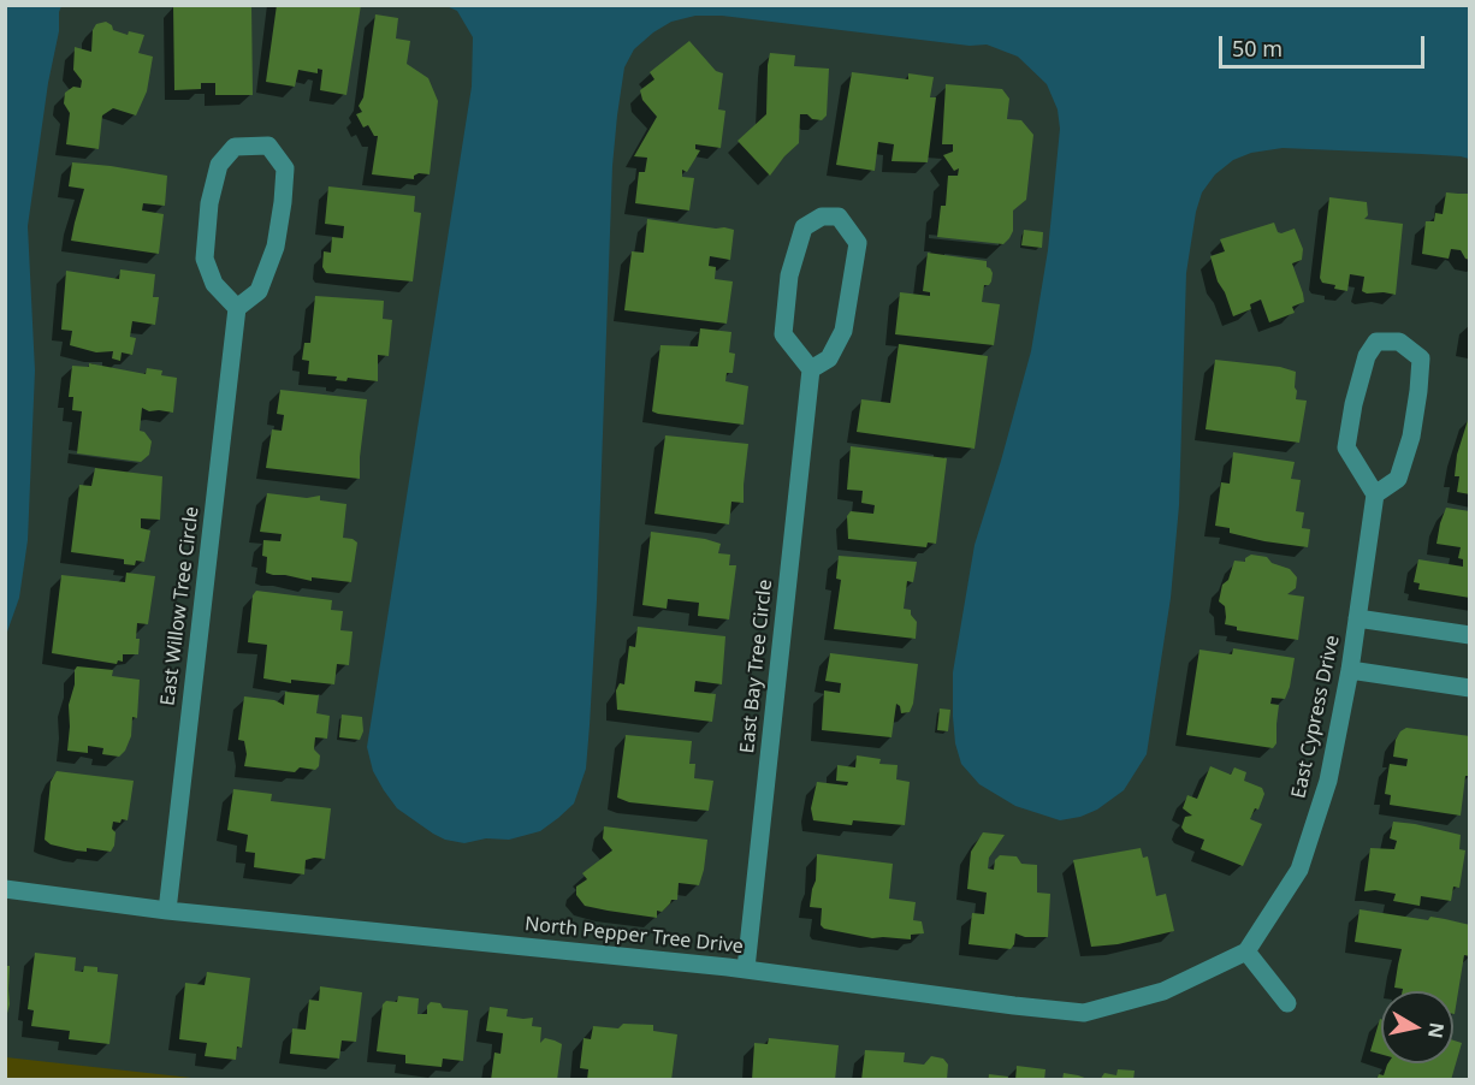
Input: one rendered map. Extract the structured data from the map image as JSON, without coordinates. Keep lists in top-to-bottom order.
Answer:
{
  "streets": {
    "street": [
      "East Willow Tree Circle",
      "East Bay Tree Circle",
      "East Cypress Drive",
      "North Pepper Tree Drive"
    ]
  },
  "crossings": [
    ["East Willow Tree Circle", "North Pepper Tree Drive"],
    ["East Bay Tree Circle", "North Pepper Tree Drive"],
    ["East Cypress Drive", "North Pepper Tree Drive"]
  ],
  "scale_bar": "50 m",
  "north": "right"
}
